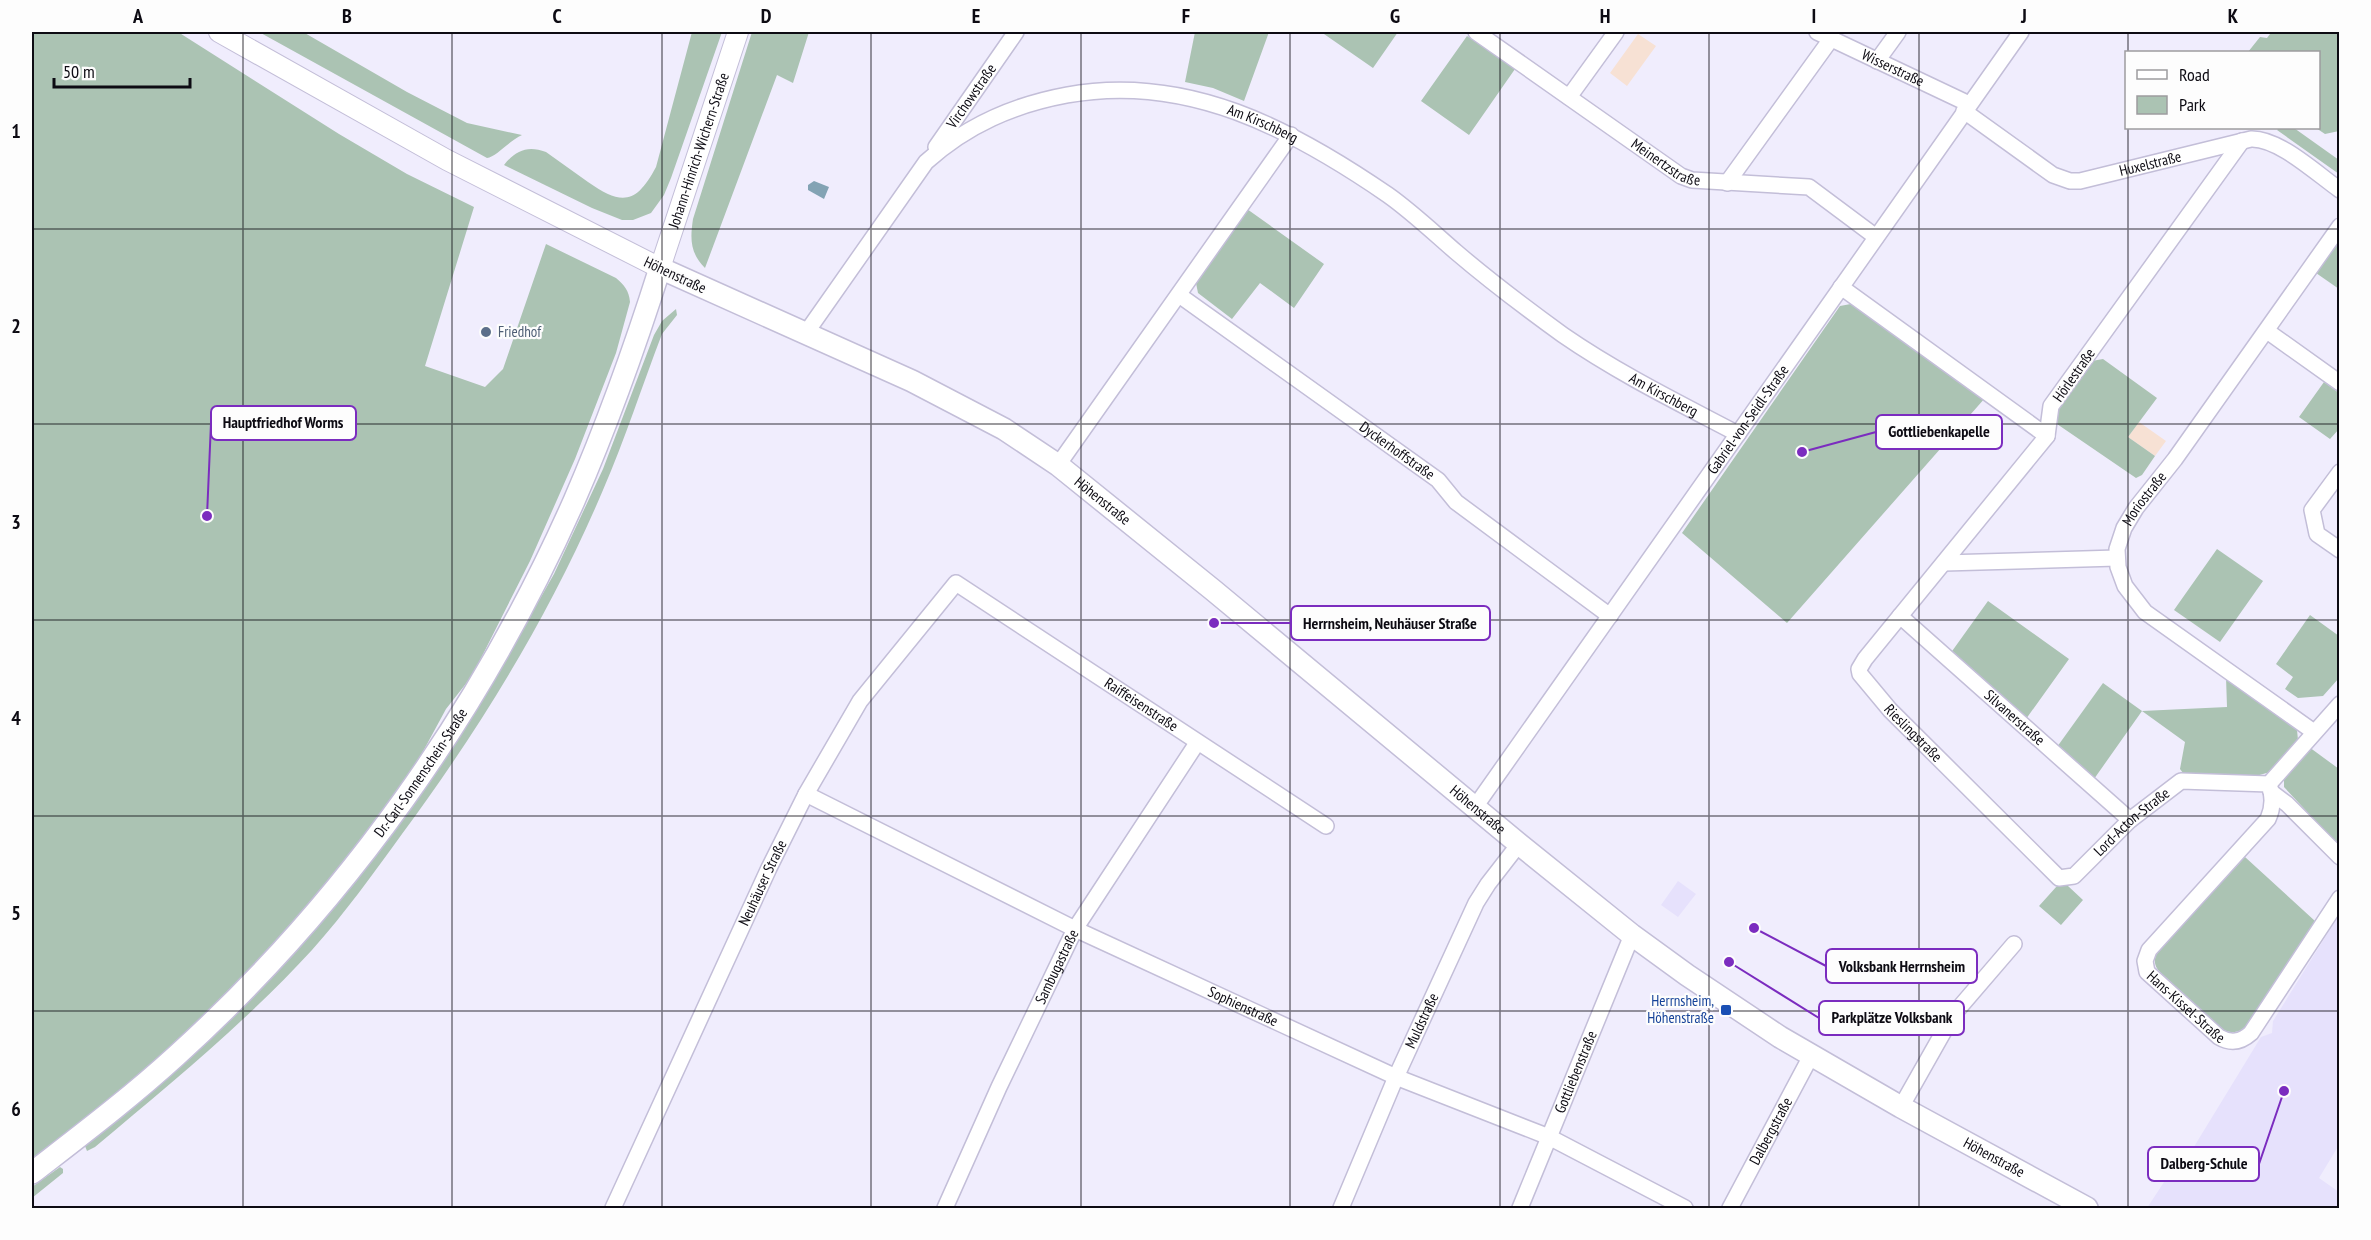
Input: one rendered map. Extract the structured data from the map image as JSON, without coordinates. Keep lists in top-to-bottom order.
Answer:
{
  "streets": {
    "main road": ["Höhenstraße", "Dr.-Carl-Sonnenschein-Straße"],
    "street": [
      "Wisserstraße",
      "Virchowstraße",
      "Am Kirschberg",
      "Johann-Hinrich-Wichern-Straße",
      "Meinertzstraße",
      "Huxelstraße",
      "Hörlestraße",
      "Gabriel-von-Seidl-Straße",
      "Dyckerhoffstraße",
      "Moriostraße",
      "Raiffeisenstraße",
      "Silvanerstraße",
      "Rieslingstraße",
      "Lord-Acton-Straße",
      "Neuhäuser Straße",
      "Sambugastraße",
      "Hans-Kissel-Straße",
      "Sophienstraße",
      "Muldstraße",
      "Gottliebenstraße",
      "Dalbergstraße"
    ]
  },
  "crossings": [
    ["Wisserstraße", "Huxelstraße"],
    ["Wisserstraße", "Gabriel-von-Seidl-Straße"],
    ["Virchowstraße", "Am Kirschberg"],
    ["Am Kirschberg", "Höhenstraße"],
    ["Am Kirschberg", "Gabriel-von-Seidl-Straße"],
    ["Johann-Hinrich-Wichern-Straße", "Höhenstraße"],
    ["Johann-Hinrich-Wichern-Straße", "Dr.-Carl-Sonnenschein-Straße"],
    ["Meinertzstraße", "Gabriel-von-Seidl-Straße"],
    ["Huxelstraße", "Hörlestraße"],
    ["Huxelstraße", "Gabriel-von-Seidl-Straße"],
    ["Höhenstraße", "Gabriel-von-Seidl-Straße"],
    ["Höhenstraße", "Dr.-Carl-Sonnenschein-Straße"],
    ["Höhenstraße", "Muldstraße"],
    ["Höhenstraße", "Gottliebenstraße"],
    ["Höhenstraße", "Dalbergstraße"],
    ["Hörlestraße", "Rieslingstraße"],
    ["Gabriel-von-Seidl-Straße", "Dyckerhoffstraße"],
    ["Raiffeisenstraße", "Neuhäuser Straße"],
    ["Raiffeisenstraße", "Sambugastraße"],
    ["Silvanerstraße", "Rieslingstraße"],
    ["Silvanerstraße", "Lord-Acton-Straße"],
    ["Rieslingstraße", "Lord-Acton-Straße"],
    ["Lord-Acton-Straße", "Hans-Kissel-Straße"],
    ["Neuhäuser Straße", "Sophienstraße"],
    ["Sambugastraße", "Sophienstraße"],
    ["Sophienstraße", "Muldstraße"],
    ["Sophienstraße", "Gottliebenstraße"]
  ],
  "places": {
    "other": [
      "Friedhof",
      "Gottliebenkapelle",
      "Hauptfriedhof Worms",
      "Herrnsheim, Neuhäuser Straße",
      "Volksbank Herrnsheim",
      "Parkplätze Volksbank",
      "Dalberg-Schule"
    ],
    "transit": ["Herrnsheim, Höhenstraße"]
  },
  "legend": ["Road", "Park"],
  "scale_bar": "50 m",
  "grid": {
    "columns": [
      "A",
      "B",
      "C",
      "D",
      "E",
      "F",
      "G",
      "H",
      "I",
      "J",
      "K"
    ],
    "rows": [
      "1",
      "2",
      "3",
      "4",
      "5",
      "6"
    ]
  }
}
